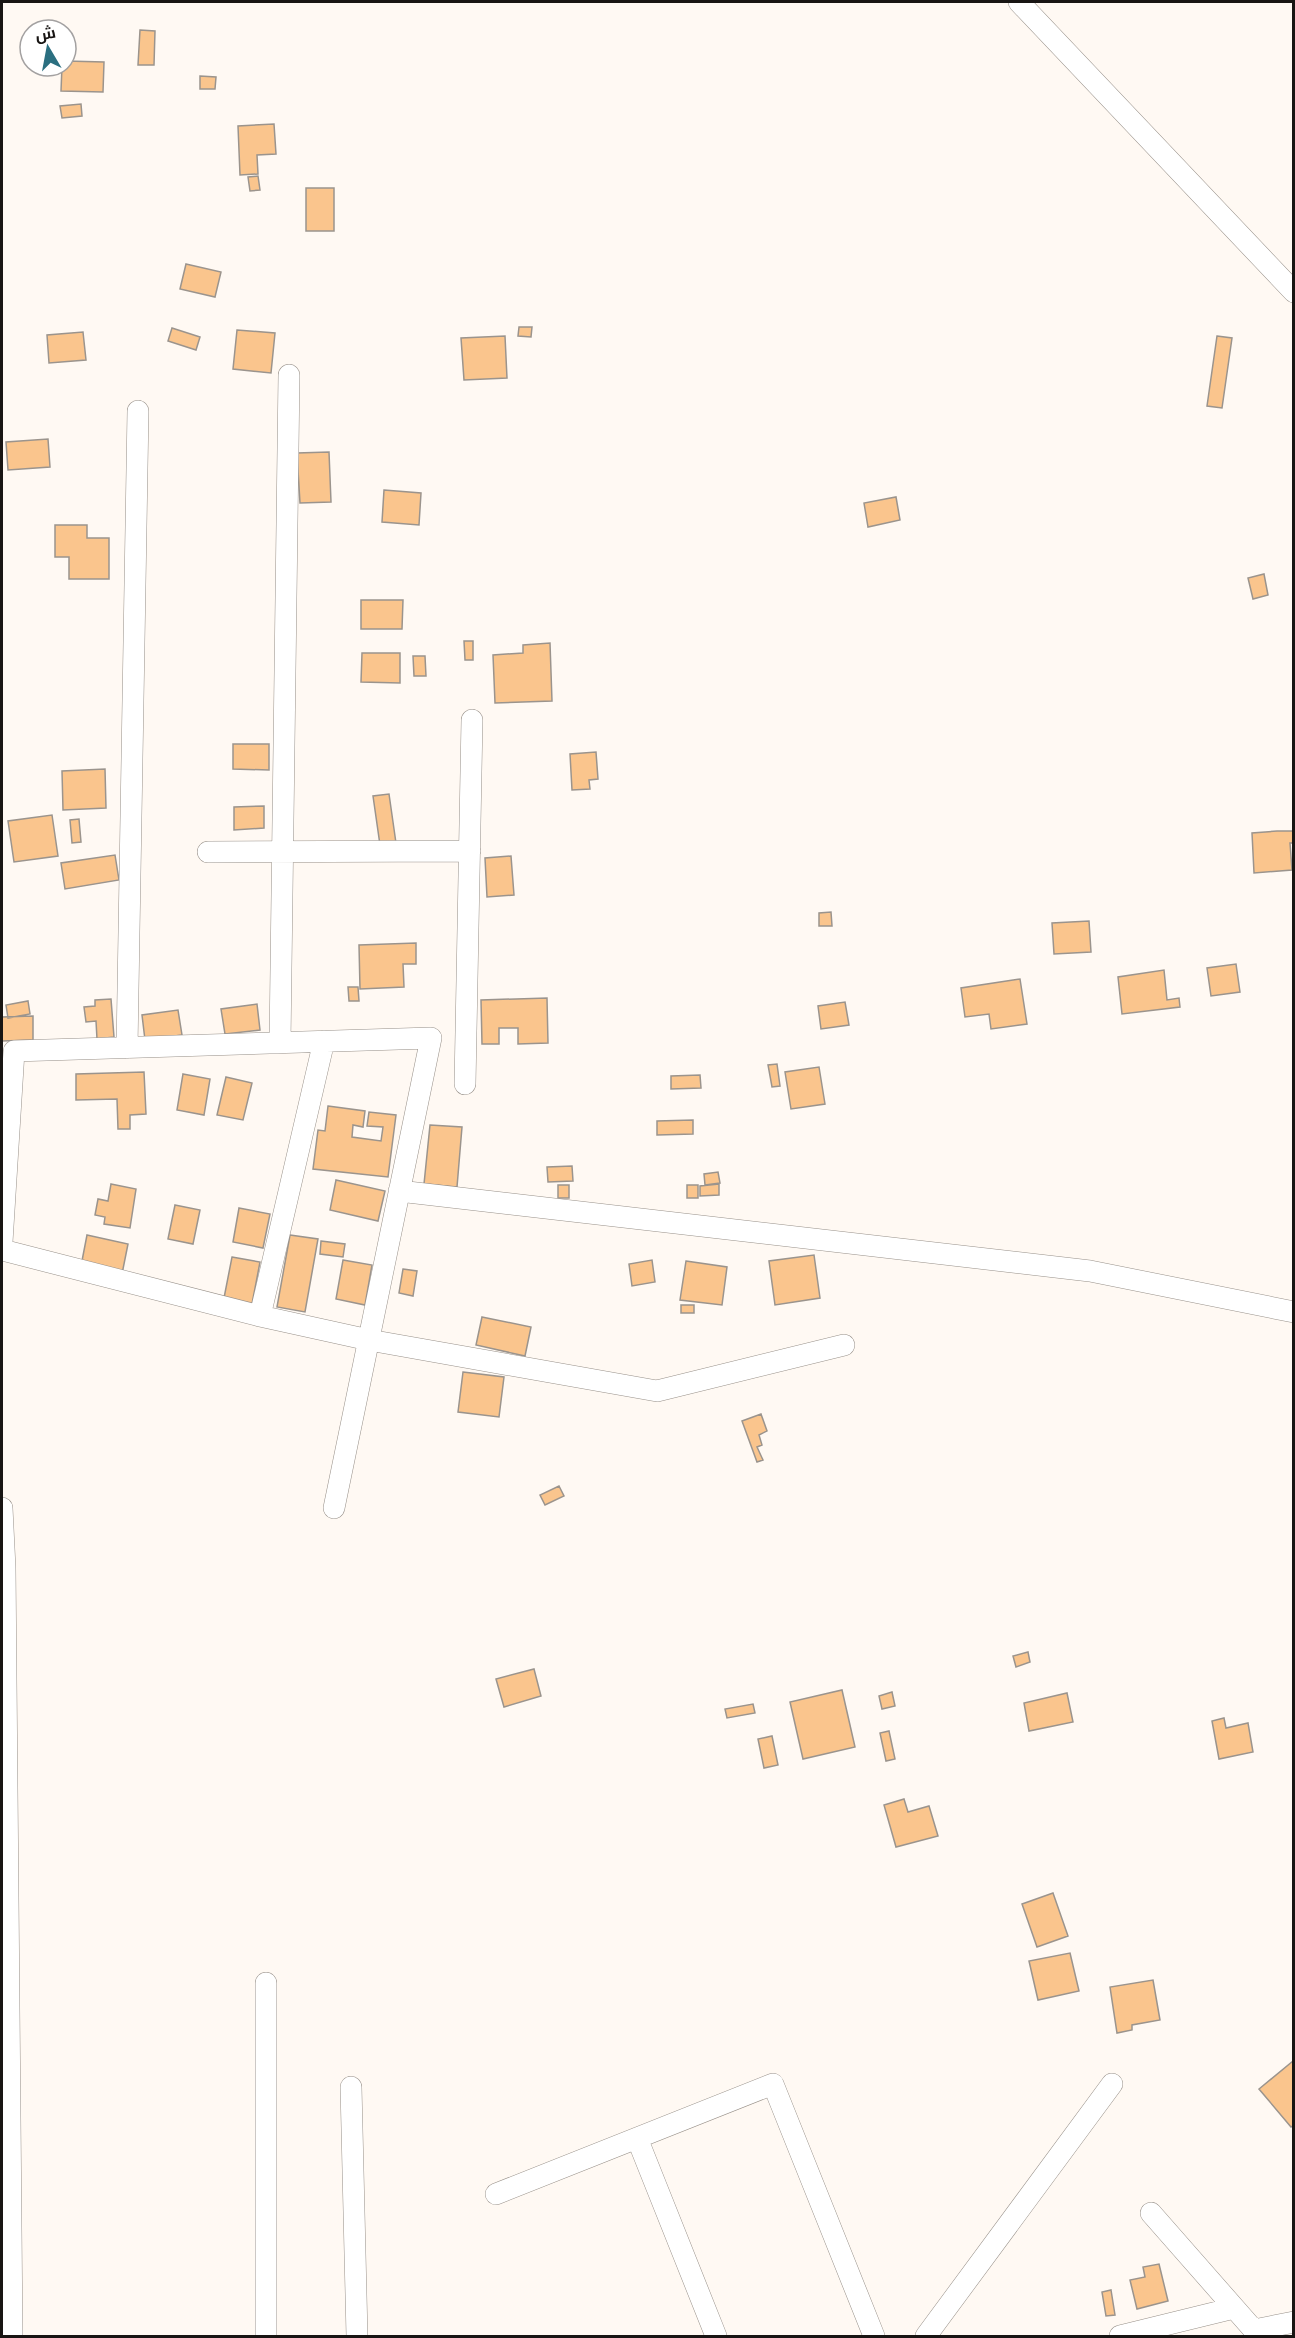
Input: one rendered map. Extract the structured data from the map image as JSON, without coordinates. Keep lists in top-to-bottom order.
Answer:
{
  "north": "top"
}
